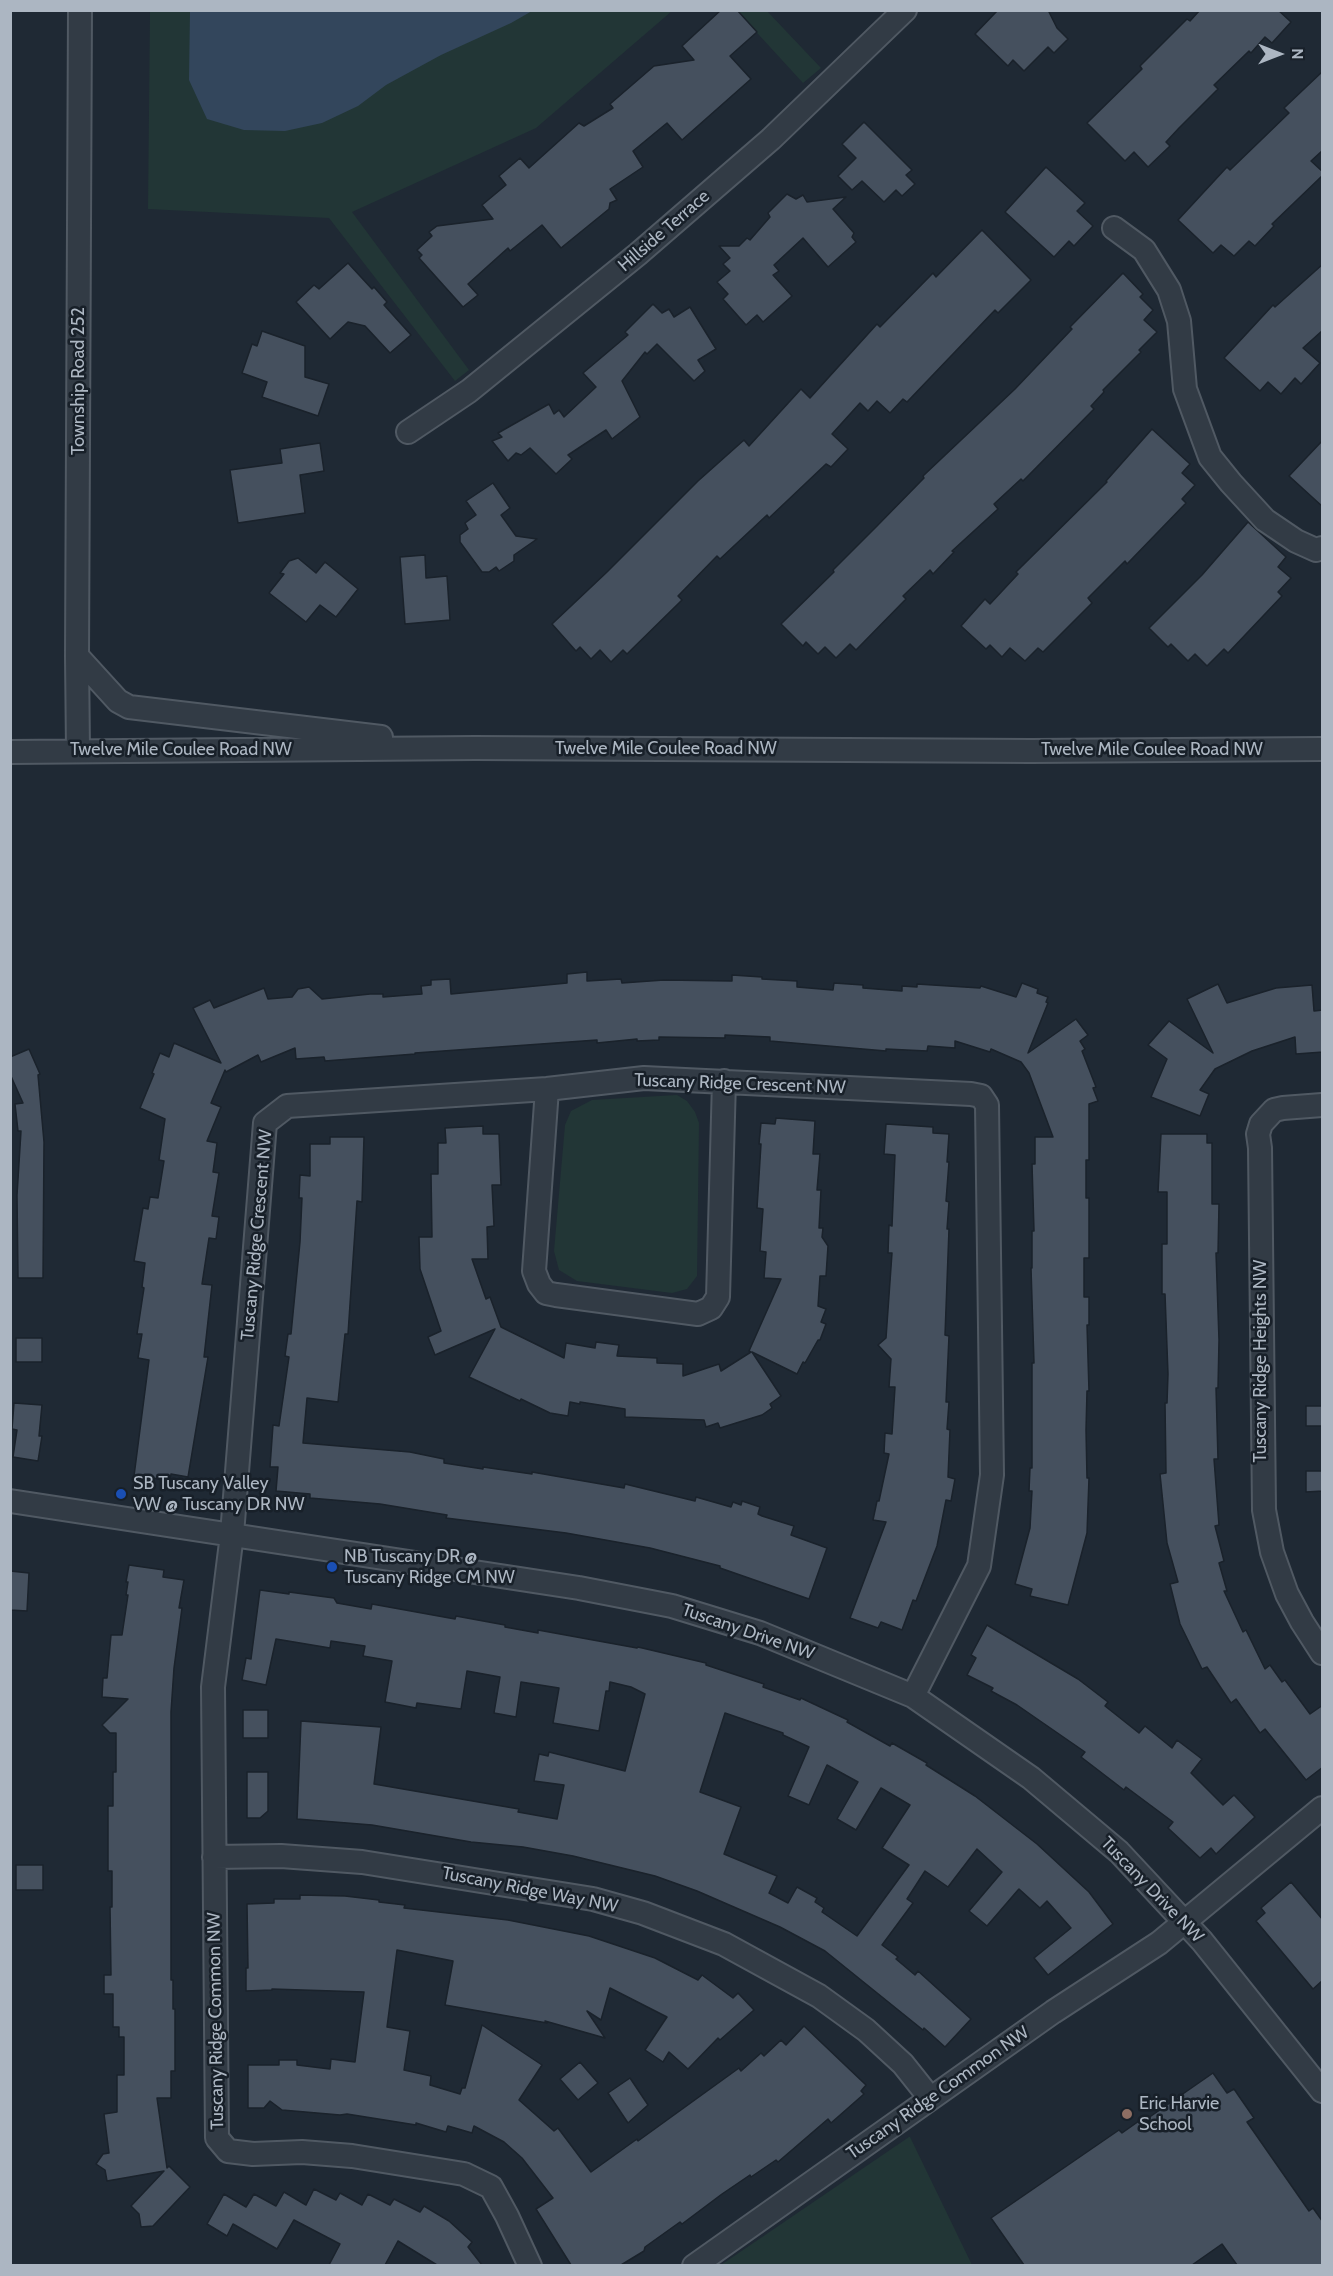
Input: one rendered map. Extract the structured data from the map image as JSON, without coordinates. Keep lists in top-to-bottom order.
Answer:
{
  "streets": {
    "street": [
      "Hillside Terrace",
      "Township Road 252",
      "Twelve Mile Coulee Road NW",
      "Tuscany Ridge Crescent NW",
      "Tuscany Ridge Heights NW",
      "Tuscany Drive NW",
      "Tuscany Ridge Way NW",
      "Tuscany Ridge Common NW"
    ]
  },
  "crossings": [
    ["Township Road 252", "Twelve Mile Coulee Road NW"],
    ["Tuscany Ridge Crescent NW", "Tuscany Drive NW"],
    ["Tuscany Ridge Crescent NW", "Tuscany Ridge Common NW"],
    ["Tuscany Drive NW", "Tuscany Ridge Common NW"],
    ["Tuscany Ridge Way NW", "Tuscany Ridge Common NW"]
  ],
  "places": ["SB Tuscany Valley VW @ Tuscany DR NW", "NB Tuscany DR @ Tuscany Ridge CM NW", "Eric Harvie School"],
  "north": "right"
}
